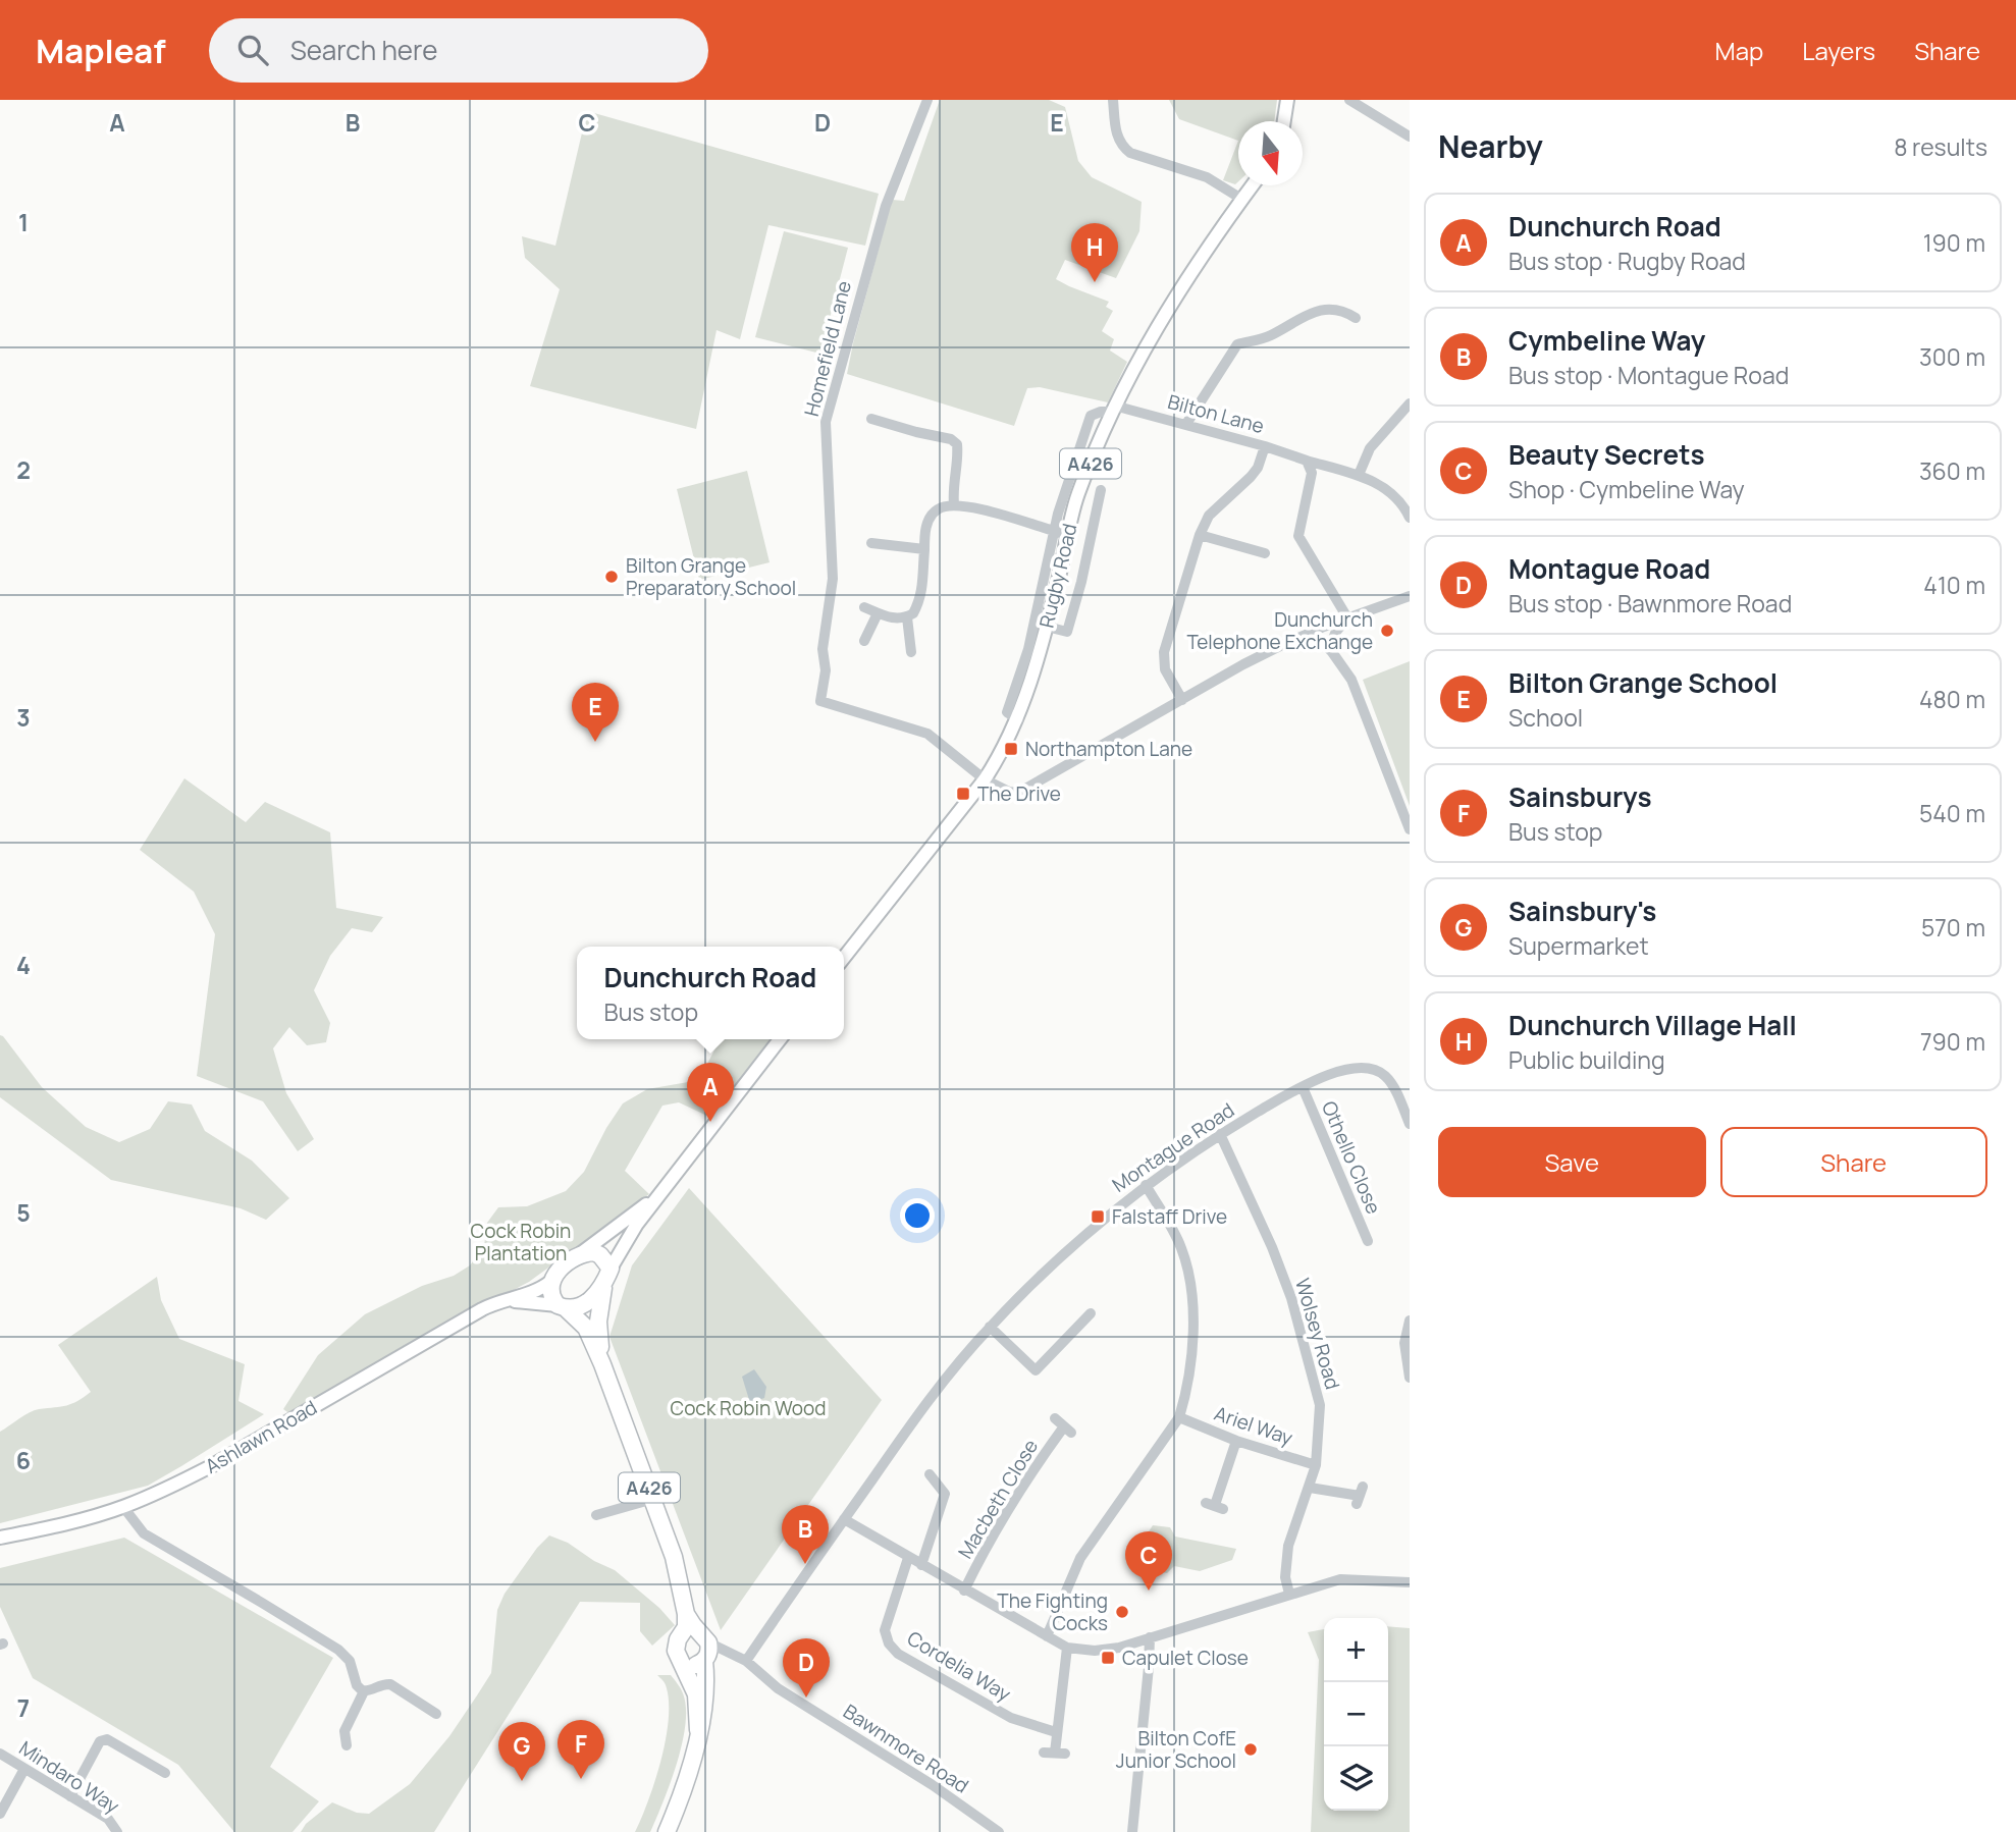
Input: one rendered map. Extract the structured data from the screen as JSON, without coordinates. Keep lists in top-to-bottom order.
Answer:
{
  "streets": {
    "highway": ["A426"],
    "main road": ["Rugby Road", "Ashlawn Road"],
    "street": [
      "Homefield Lane",
      "Bilton Lane",
      "Montague Road",
      "Othello Close",
      "Wolsey Road",
      "Ariel Way",
      "Macbeth Close",
      "Cordelia Way",
      "Bawnmore Road",
      "Mindaro Way"
    ]
  },
  "crossings": [
    ["Homefield Lane", "Rugby Road"],
    ["Bilton Lane", "Rugby Road"],
    ["A426", "Ashlawn Road"],
    ["A426", "Bawnmore Road"],
    ["Montague Road", "Othello Close"],
    ["Montague Road", "Wolsey Road"],
    ["Montague Road", "Bawnmore Road"],
    ["Wolsey Road", "Ariel Way"]
  ],
  "parks": ["Cock Robin Plantation", "Cock Robin Wood"],
  "places": {
    "other": [
      "Bilton Grange Preparatory School",
      "Dunchurch Telephone Exchange",
      "The Fighting Cocks",
      "Bilton CofE Junior School"
    ],
    "transit": [
      "Northampton Lane",
      "The Drive",
      "Falstaff Drive",
      "Capulet Close"
    ]
  },
  "north": "bottom",
  "page": {
    "header": "Mapleaf",
    "search": "Search here",
    "nav": ["Map", "Layers", "Share"],
    "heading": ["Nearby", "8 results"],
    "list": [
      {
        "mark": "A",
        "name": "Dunchurch Road",
        "note": "Bus stop · Rugby Road",
        "value": "190 m"
      },
      {
        "mark": "B",
        "name": "Cymbeline Way",
        "note": "Bus stop · Montague Road",
        "value": "300 m"
      },
      {
        "mark": "C",
        "name": "Beauty Secrets",
        "note": "Shop · Cymbeline Way",
        "value": "360 m"
      },
      {
        "mark": "D",
        "name": "Montague Road",
        "note": "Bus stop · Bawnmore Road",
        "value": "410 m"
      },
      {
        "mark": "E",
        "name": "Bilton Grange School",
        "note": "School",
        "value": "480 m"
      },
      {
        "mark": "F",
        "name": "Sainsburys",
        "note": "Bus stop",
        "value": "540 m"
      },
      {
        "mark": "G",
        "name": "Sainsbury's",
        "note": "Supermarket",
        "value": "570 m"
      },
      {
        "mark": "H",
        "name": "Dunchurch Village Hall",
        "note": "Public building",
        "value": "790 m"
      }
    ],
    "pins": [
      "H",
      "E",
      "A",
      "B",
      "C",
      "D",
      "F",
      "G"
    ],
    "popup": ["Dunchurch Road", "Bus stop"],
    "buttons": ["Save", "Share"],
    "map_buttons": ["+", "−"]
  },
  "grid": {
    "columns": [
      "A",
      "B",
      "C",
      "D",
      "E"
    ],
    "rows": [
      "1",
      "2",
      "3",
      "4",
      "5",
      "6",
      "7"
    ]
  }
}
